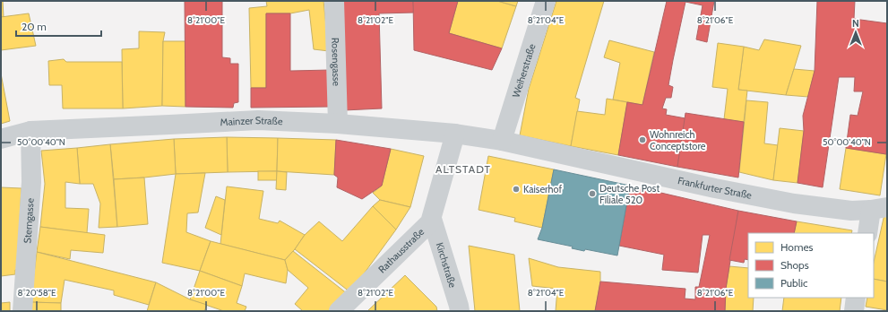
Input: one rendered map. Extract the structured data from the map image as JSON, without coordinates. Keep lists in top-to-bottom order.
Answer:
{
  "streets": {
    "street": [
      "Rosengasse",
      "Weiherstraße",
      "Mainzer Straße",
      "Frankfurter Straße",
      "Sterngasse",
      "Rathausstraße",
      "Kirchstraße"
    ]
  },
  "crossings": [
    ["Rosengasse", "Mainzer Straße"],
    ["Weiherstraße", "Mainzer Straße"],
    ["Weiherstraße", "Frankfurter Straße"],
    ["Mainzer Straße", "Frankfurter Straße"],
    ["Mainzer Straße", "Sterngasse"],
    ["Rathausstraße", "Kirchstraße"]
  ],
  "districts": ["ALTSTADT"],
  "places": ["Wohnreich Conceptstore", "Kaiserhof", "Deutsche Post Filiale 520"],
  "legend": ["Homes", "Shops", "Public"],
  "scale_bar": "20 m",
  "north": "top",
  "coordinates": [
    "8°21'00\"E",
    "8°21'02\"E",
    "8°21'04\"E",
    "8°21'06\"E",
    "50°00'40\"N",
    "8°20'58\"E"
  ]
}
